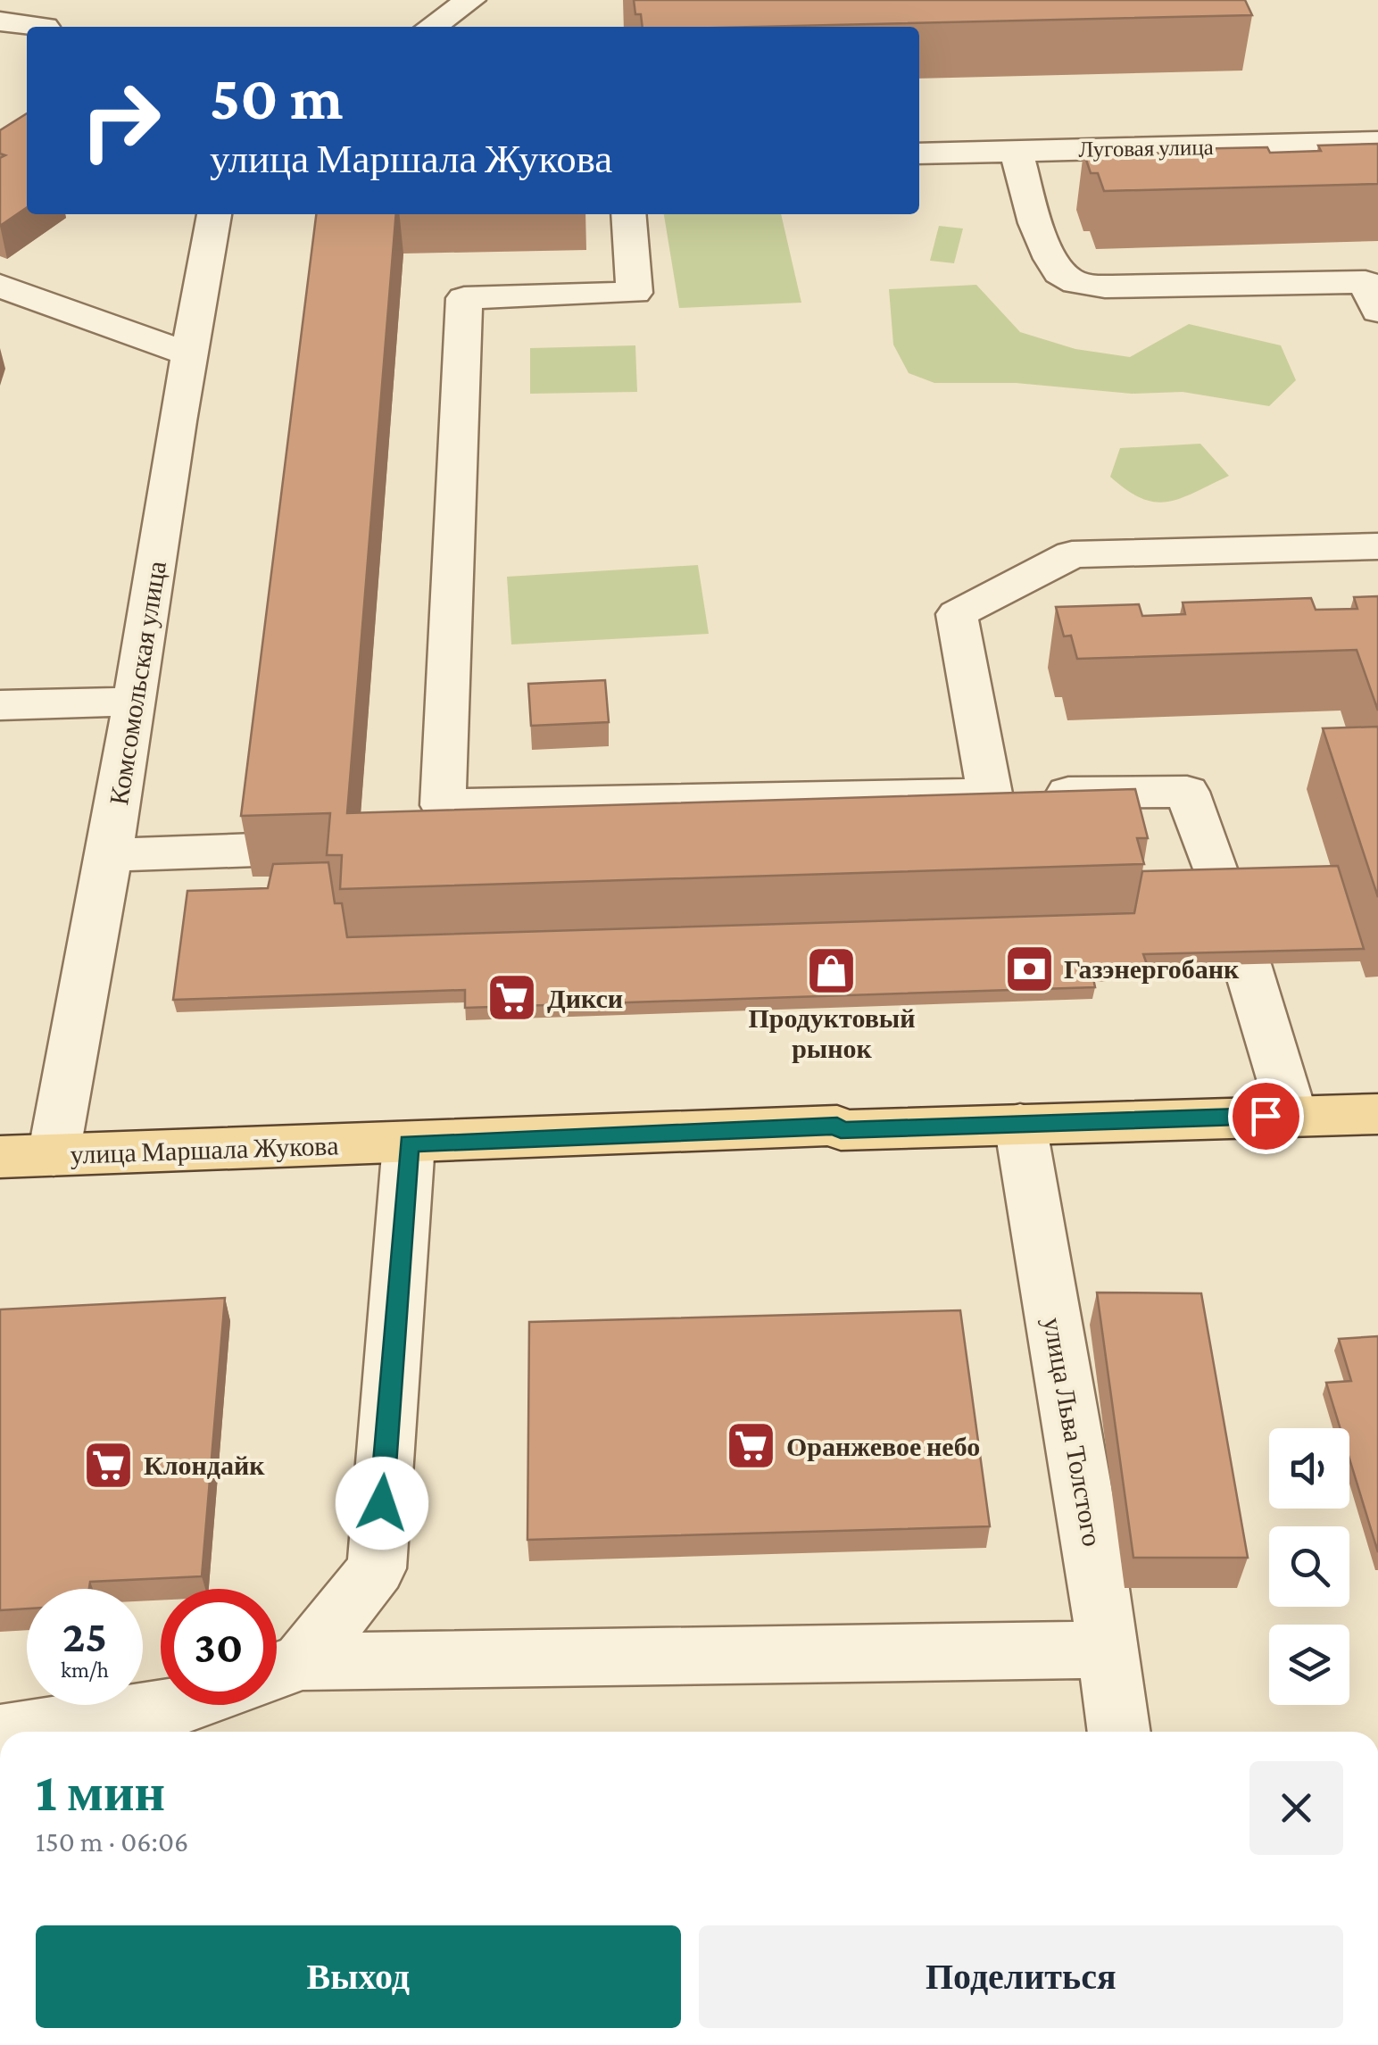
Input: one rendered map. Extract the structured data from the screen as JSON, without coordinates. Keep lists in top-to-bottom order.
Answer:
{
  "streets": {
    "main road": ["улица Маршала Жукова"],
    "street": ["Луговая улица", "Комсомольская улица", "улица Льва Толстого"]
  },
  "crossings": [
    ["Комсомольская улица", "улица Маршала Жукова"],
    ["улица Маршала Жукова", "улица Льва Толстого"]
  ],
  "places": {
    "bank": ["Газэнергобанк"],
    "shop": ["Продуктовый рынок"],
    "supermarket": ["Дикси", "Оранжевое небо", "Клондайк"]
  },
  "page": {
    "turn": ["50 m", "улица Маршала Жукова"],
    "speed": "25 km/h",
    "limit": "30",
    "heading": ["1 мин", "150 m · 06:06"],
    "buttons": ["Выход", "Поделиться"]
  }
}
